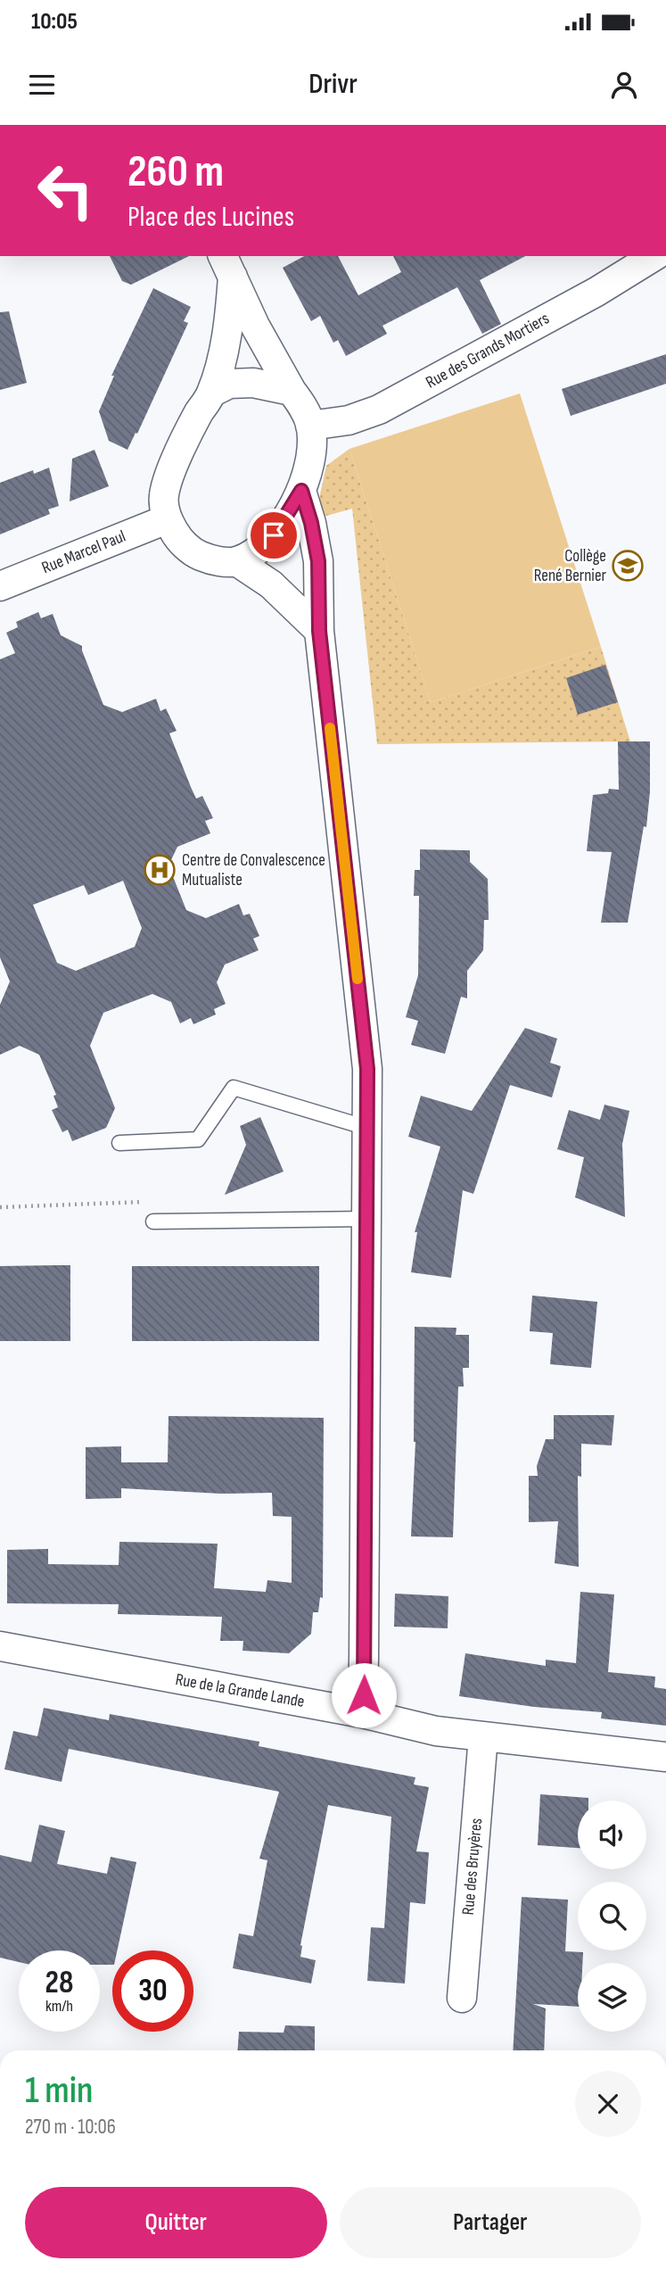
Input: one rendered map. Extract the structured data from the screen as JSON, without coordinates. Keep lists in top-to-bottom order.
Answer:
{
  "streets": {
    "street": [
      "Rue des Grands Mortiers",
      "Rue Marcel Paul",
      "Rue de la Grande Lande",
      "Rue des Bruyères"
    ]
  },
  "crossings": [
    ["Rue des Grands Mortiers", "Rue Marcel Paul"],
    ["Rue de la Grande Lande", "Rue des Bruyères"]
  ],
  "places": {
    "school or university": ["Collège René Bernier"],
    "hospital": ["Centre de Convalescence Mutualiste"]
  },
  "page": {
    "status": "10:05",
    "header": "Drivr",
    "turn": ["260 m", "Place des Lucines"],
    "speed": "28 km/h",
    "limit": "30",
    "heading": ["1 min", "270 m · 10:06"],
    "buttons": ["Quitter", "Partager"]
  }
}
